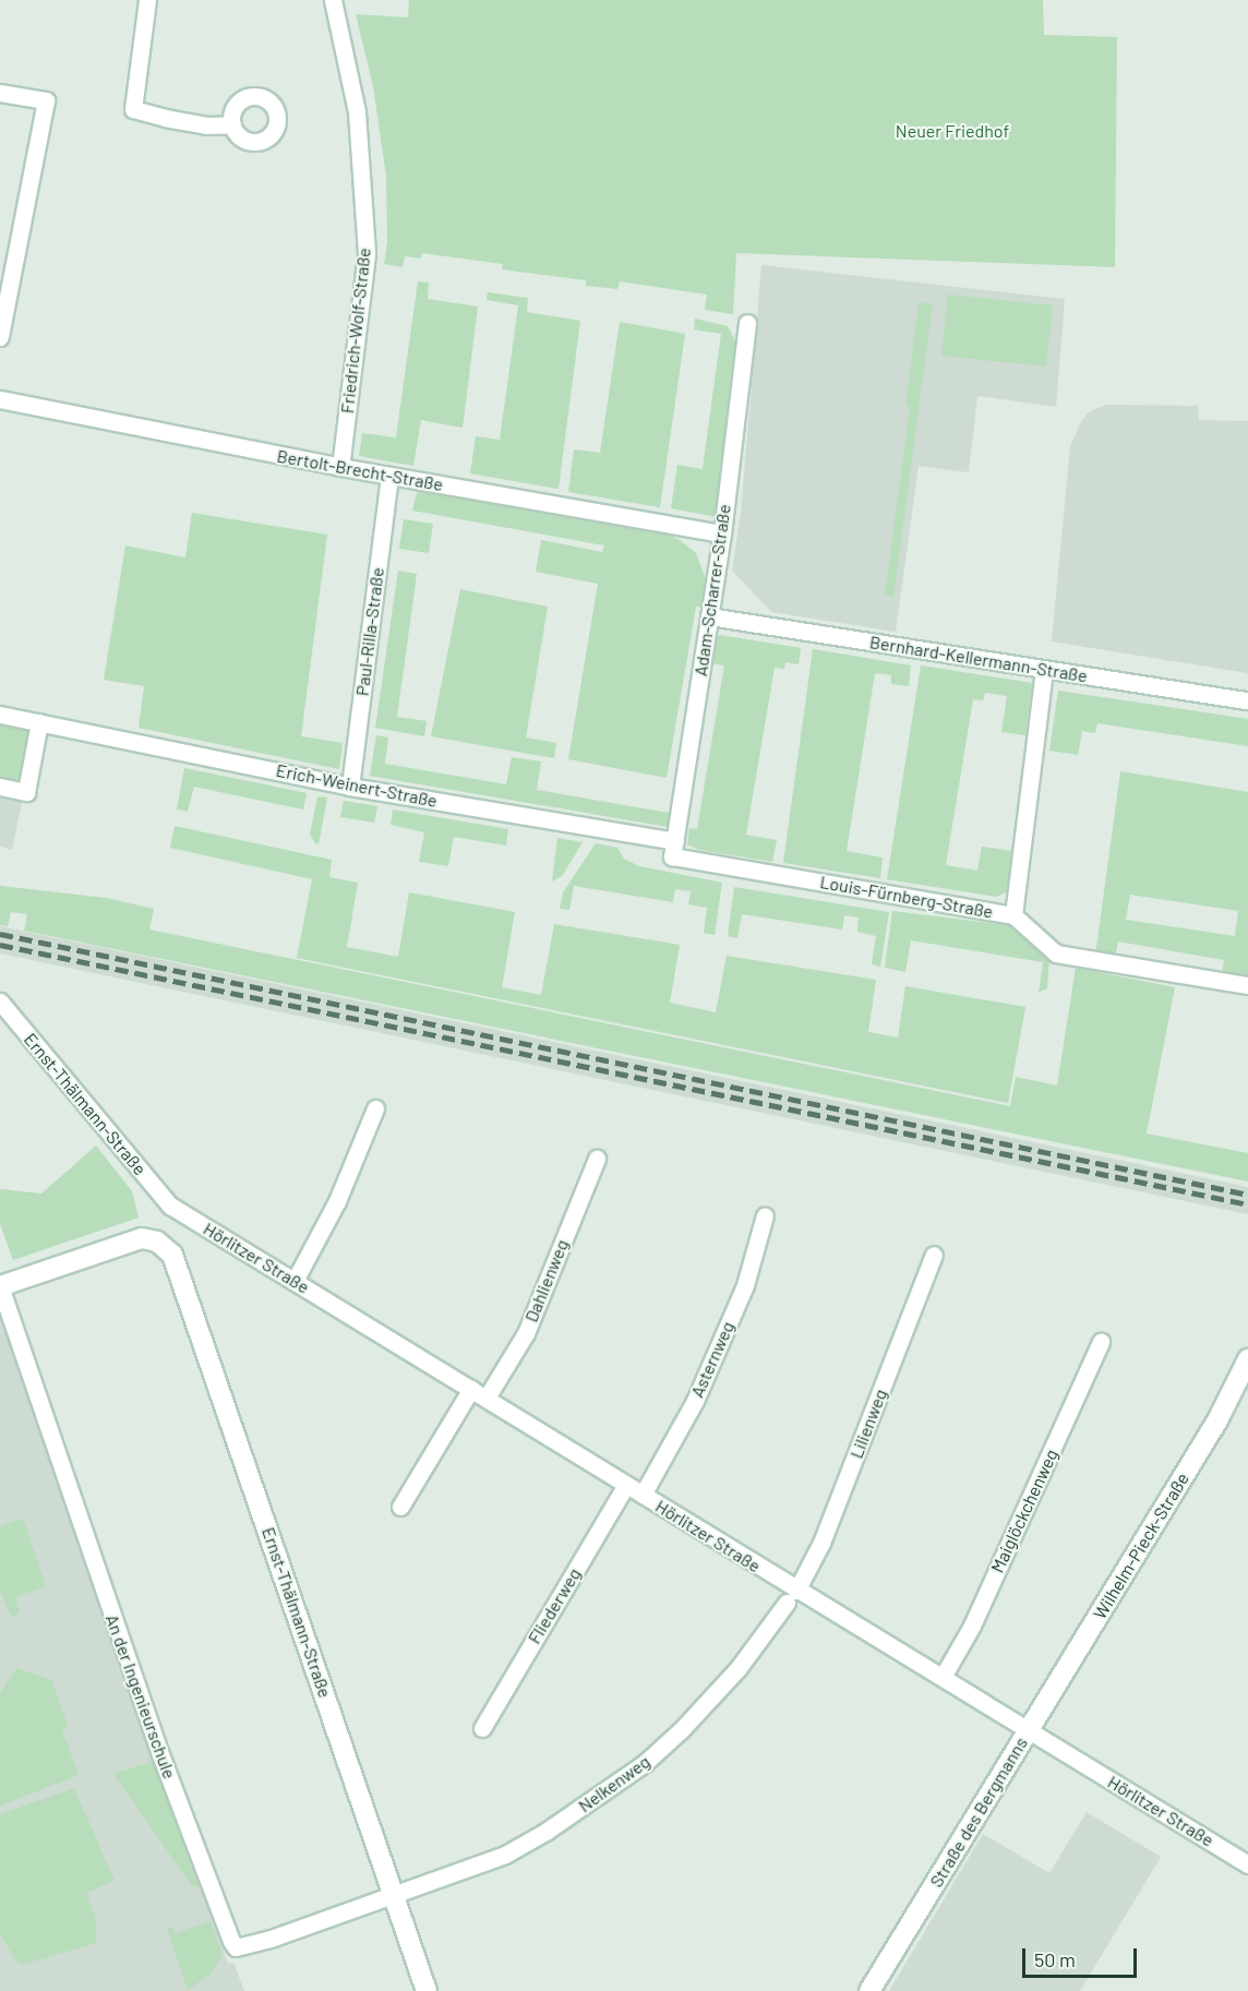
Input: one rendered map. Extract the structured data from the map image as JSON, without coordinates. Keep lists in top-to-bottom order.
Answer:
{
  "streets": {
    "main road": ["Ernst-Thälmann-Straße", "Wilhelm-Pieck-Straße", "Straße des Bergmanns"],
    "street": [
      "Friedrich-Wolf-Straße",
      "Bertolt-Brecht-Straße",
      "Adam-Scharrer-Straße",
      "Paul-Rilla-Straße",
      "Bernhard-Kellermann-Straße",
      "Erich-Weinert-Straße",
      "Louis-Fürnberg-Straße",
      "Hörlitzer Straße",
      "Dahlienweg",
      "Asternweg",
      "Lilienweg",
      "Maiglöckchenweg",
      "Fliederweg",
      "An der Ingenieurschule",
      "Nelkenweg"
    ]
  },
  "crossings": [
    ["Friedrich-Wolf-Straße", "Bertolt-Brecht-Straße"],
    ["Bertolt-Brecht-Straße", "Adam-Scharrer-Straße"],
    ["Bertolt-Brecht-Straße", "Paul-Rilla-Straße"],
    ["Adam-Scharrer-Straße", "Bernhard-Kellermann-Straße"],
    ["Adam-Scharrer-Straße", "Erich-Weinert-Straße"],
    ["Adam-Scharrer-Straße", "Louis-Fürnberg-Straße"],
    ["Paul-Rilla-Straße", "Erich-Weinert-Straße"],
    ["Bernhard-Kellermann-Straße", "Louis-Fürnberg-Straße"],
    ["Erich-Weinert-Straße", "Louis-Fürnberg-Straße"],
    ["Ernst-Thälmann-Straße", "Hörlitzer Straße"],
    ["Ernst-Thälmann-Straße", "An der Ingenieurschule"],
    ["Ernst-Thälmann-Straße", "Nelkenweg"],
    ["Hörlitzer Straße", "Dahlienweg"],
    ["Hörlitzer Straße", "Asternweg"],
    ["Hörlitzer Straße", "Lilienweg"],
    ["Hörlitzer Straße", "Maiglöckchenweg"],
    ["Hörlitzer Straße", "Wilhelm-Pieck-Straße"],
    ["Hörlitzer Straße", "Fliederweg"],
    ["Hörlitzer Straße", "Nelkenweg"],
    ["Hörlitzer Straße", "Straße des Bergmanns"],
    ["Lilienweg", "Nelkenweg"],
    ["Wilhelm-Pieck-Straße", "Straße des Bergmanns"],
    ["An der Ingenieurschule", "Nelkenweg"]
  ],
  "parks": ["Neuer Friedhof"],
  "scale_bar": "50 m"
}
